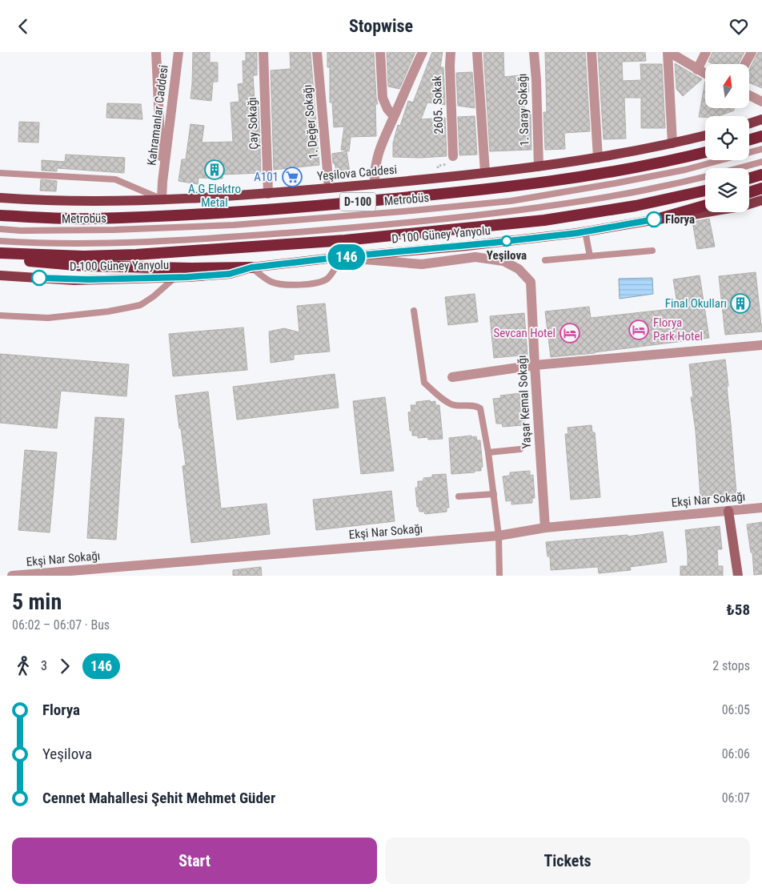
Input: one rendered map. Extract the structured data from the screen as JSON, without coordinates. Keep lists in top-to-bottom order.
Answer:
{
  "streets": {
    "highway": ["D-100"],
    "main road": ["Yeşilova Caddesi", "D-100 Güney Yanyolu"],
    "street": [
      "2605. Sokak",
      "1. Saray Sokağı",
      "Kahramanlar Caddesi",
      "1. Değer Sokağı",
      "Çay Sokağı",
      "Yaşar Kemal Sokağı",
      "Ekşi Nar Sokağı"
    ],
    "lane": ["Metrobüs"]
  },
  "crossings": [
    ["1. Saray Sokağı", "Yeşilova Caddesi"],
    ["1. Değer Sokağı", "Yeşilova Caddesi"],
    ["Çay Sokağı", "Yeşilova Caddesi"],
    ["D-100 Güney Yanyolu", "Yaşar Kemal Sokağı"],
    ["Yaşar Kemal Sokağı", "Ekşi Nar Sokağı"]
  ],
  "places": {
    "building": ["A.G Elektro Metal", "Final Okulları"],
    "supermarket": ["A101"],
    "other": ["Florya", "Yeşilova"],
    "hotel": ["Florya Park Hotel", "Sevcan Hotel"]
  },
  "lines": ["bus line 146"],
  "north": "top",
  "page": {
    "header": "Stopwise",
    "on_map": "146",
    "heading": ["5 min", "06:02 – 06:07 · Bus", "₺58"],
    "legs": ["3", "146", "2 stops"],
    "list": [
      {
        "name": "Florya",
        "value": "06:05"
      },
      {
        "name": "Yeşilova",
        "value": "06:06"
      },
      {
        "name": "Cennet Mahallesi Şehit Mehmet Güder",
        "value": "06:07"
      }
    ],
    "buttons": ["Start", "Tickets"]
  }
}
